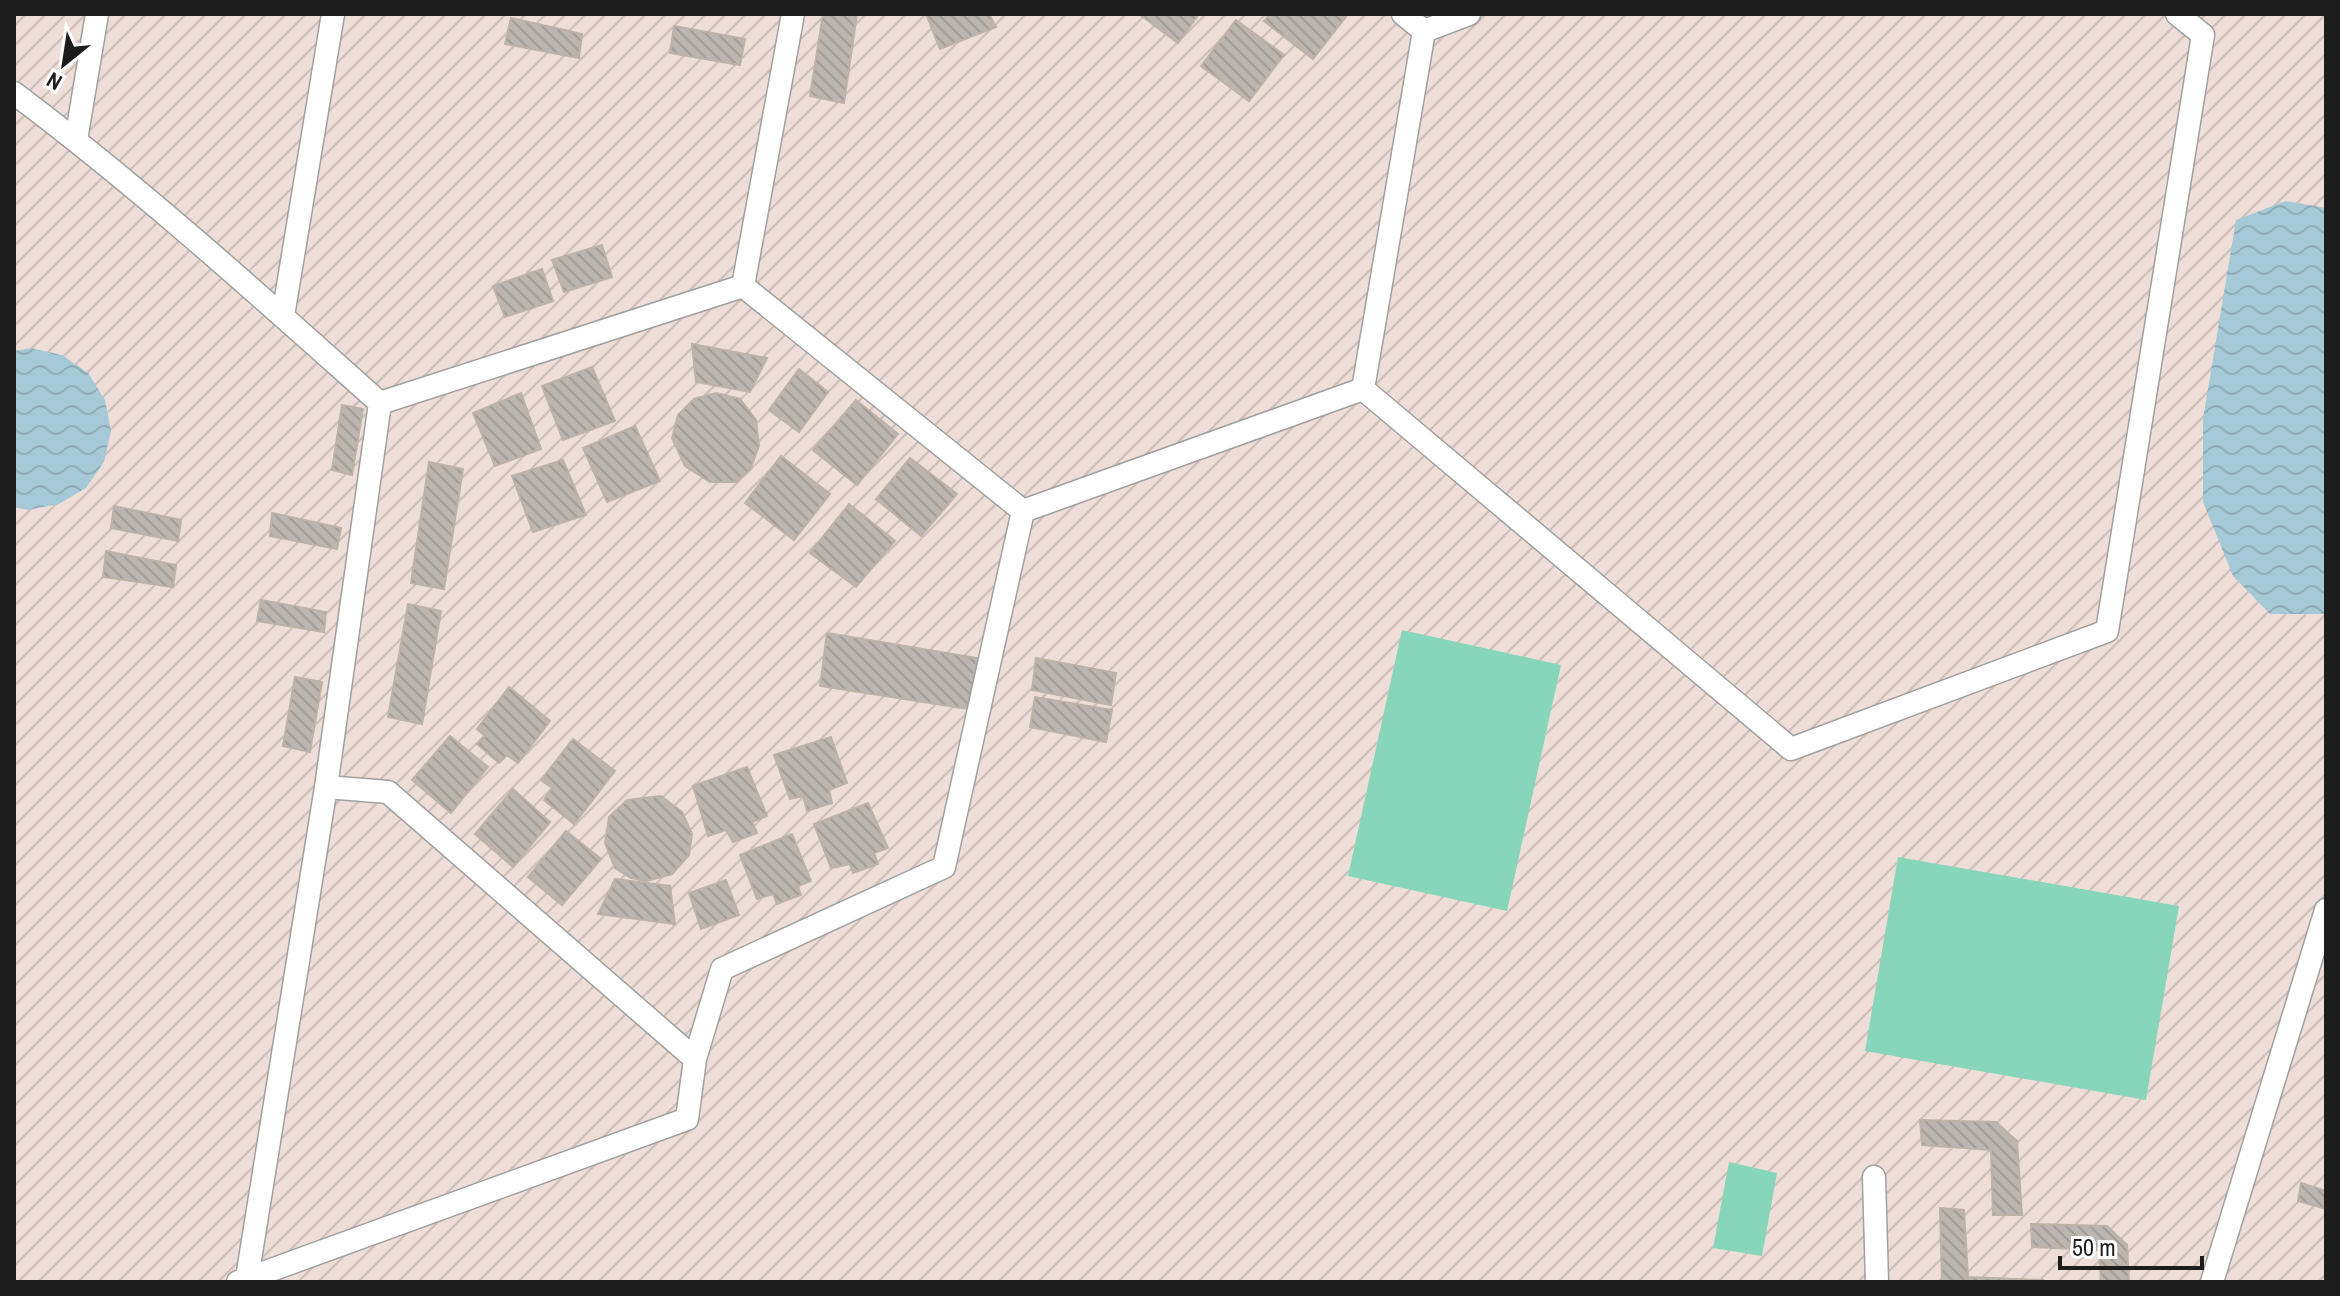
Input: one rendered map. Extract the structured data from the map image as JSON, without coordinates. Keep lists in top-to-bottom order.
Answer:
{
  "scale_bar": "50 m",
  "north": "bottom left"
}
